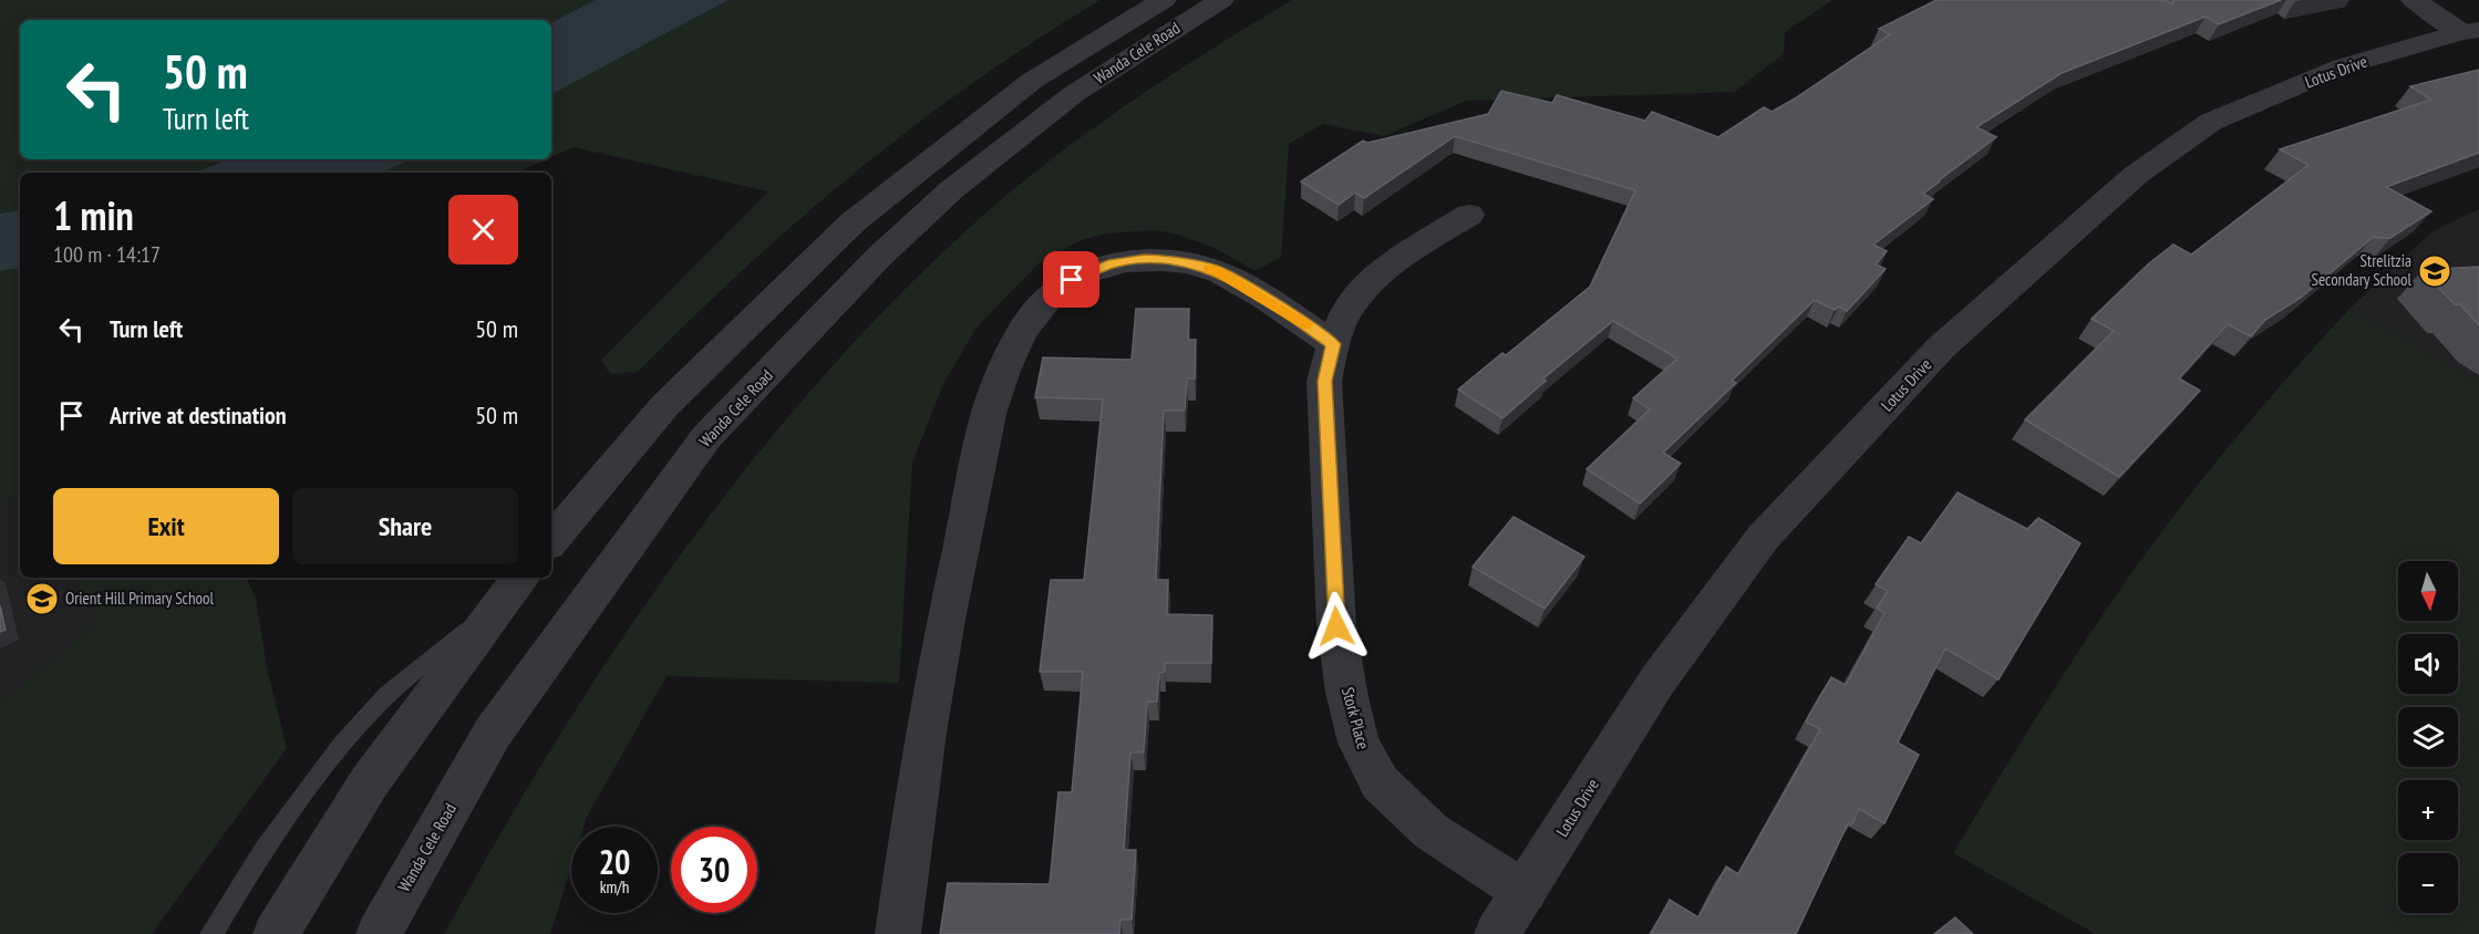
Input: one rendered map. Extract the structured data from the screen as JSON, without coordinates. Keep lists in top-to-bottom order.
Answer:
{
  "streets": {
    "street": ["Wanda Cele Road", "Lotus Drive", "Stork Place"]
  },
  "crossings": [
    ["Lotus Drive", "Stork Place"]
  ],
  "places": {
    "school or university": ["Strelitzia Secondary School", "Orient Hill Primary School"]
  },
  "north": "bottom",
  "page": {
    "turn": ["50 m", "Turn left"],
    "heading": ["1 min", "100 m · 14:17"],
    "list": [
      {
        "name": "Turn left",
        "value": "50 m"
      },
      {
        "name": "Arrive at destination",
        "value": "50 m"
      }
    ],
    "buttons": ["Exit", "Share"],
    "map_buttons": ["+", "−"],
    "speed": "20 km/h",
    "limit": "30"
  }
}
